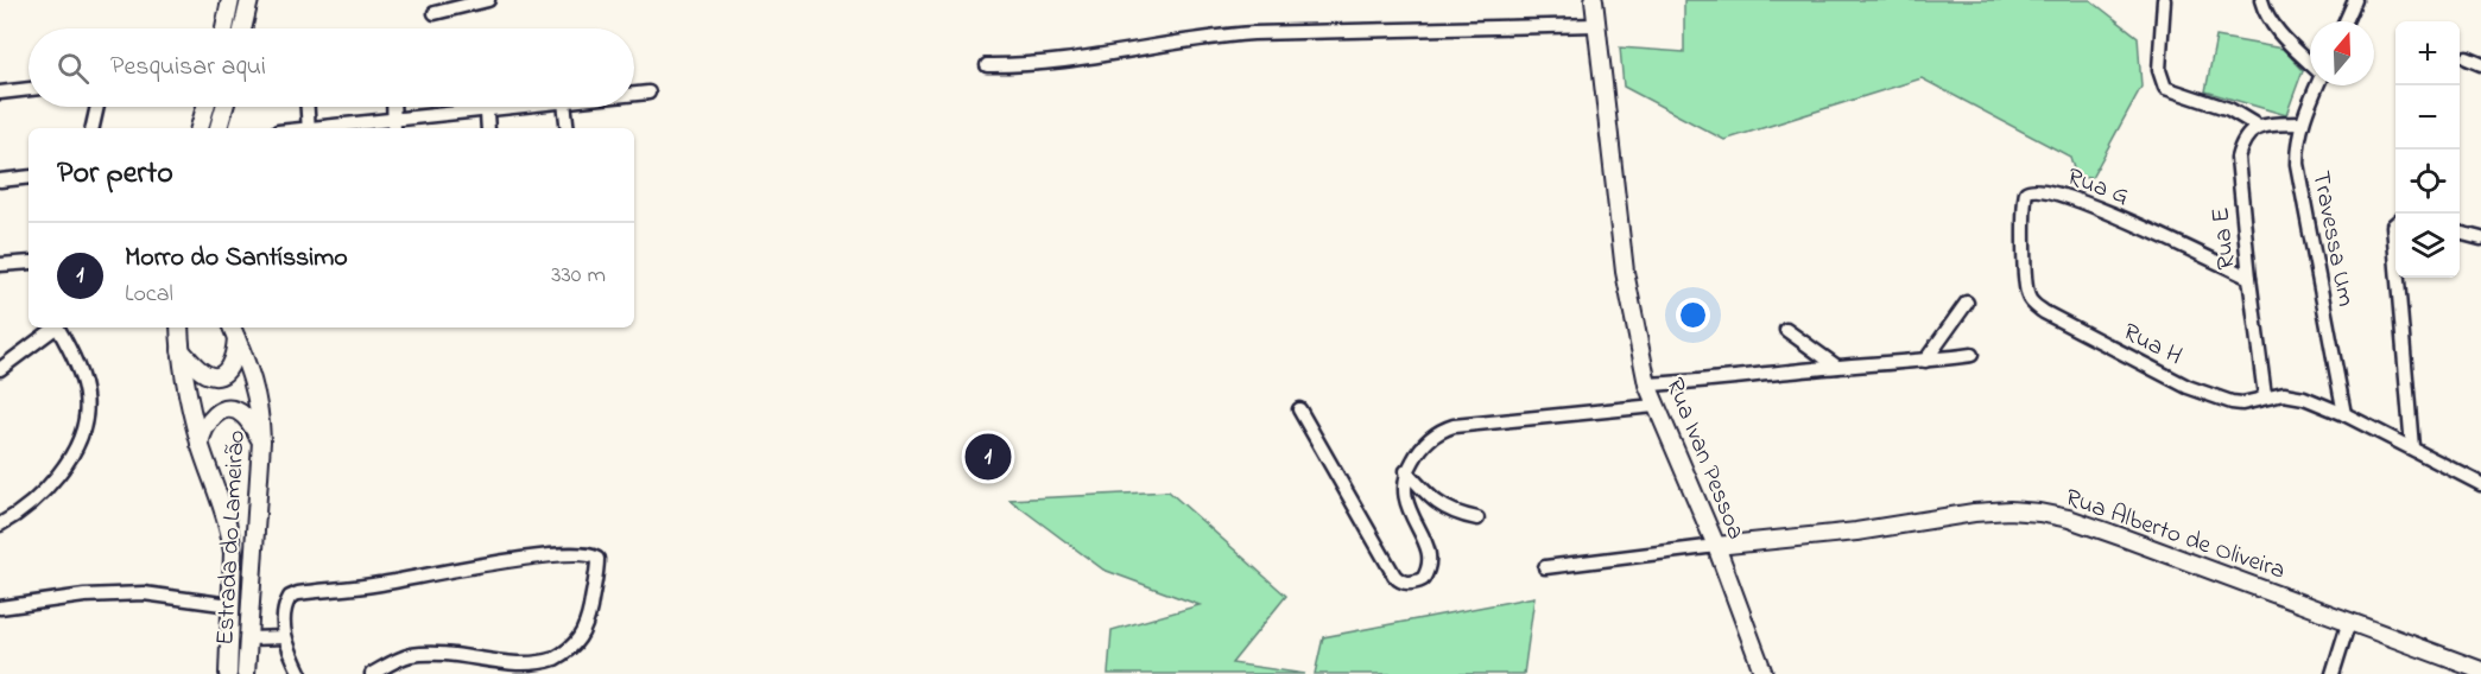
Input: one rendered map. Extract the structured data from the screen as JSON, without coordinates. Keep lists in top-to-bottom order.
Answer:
{
  "streets": {
    "street": [
      "Rua G",
      "Rua E",
      "Travessa Um",
      "Rua H",
      "Rua Ivan Pessoa",
      "Rua Alberto de Oliveira",
      "Estrada do Lameirão"
    ]
  },
  "crossings": [
    ["Rua G", "Rua E"],
    ["Rua G", "Rua H"],
    ["Rua E", "Rua H"],
    ["Travessa Um", "Rua H"],
    ["Rua Ivan Pessoa", "Rua Alberto de Oliveira"]
  ],
  "north": "top",
  "page": {
    "map_buttons": ["+", "−"],
    "search": "Pesquisar aqui",
    "heading": "Por perto",
    "list": [
      {
        "mark": "1",
        "name": "Morro do Santíssimo",
        "note": "Local",
        "value": "330 m"
      }
    ],
    "pins": "1"
  }
}
